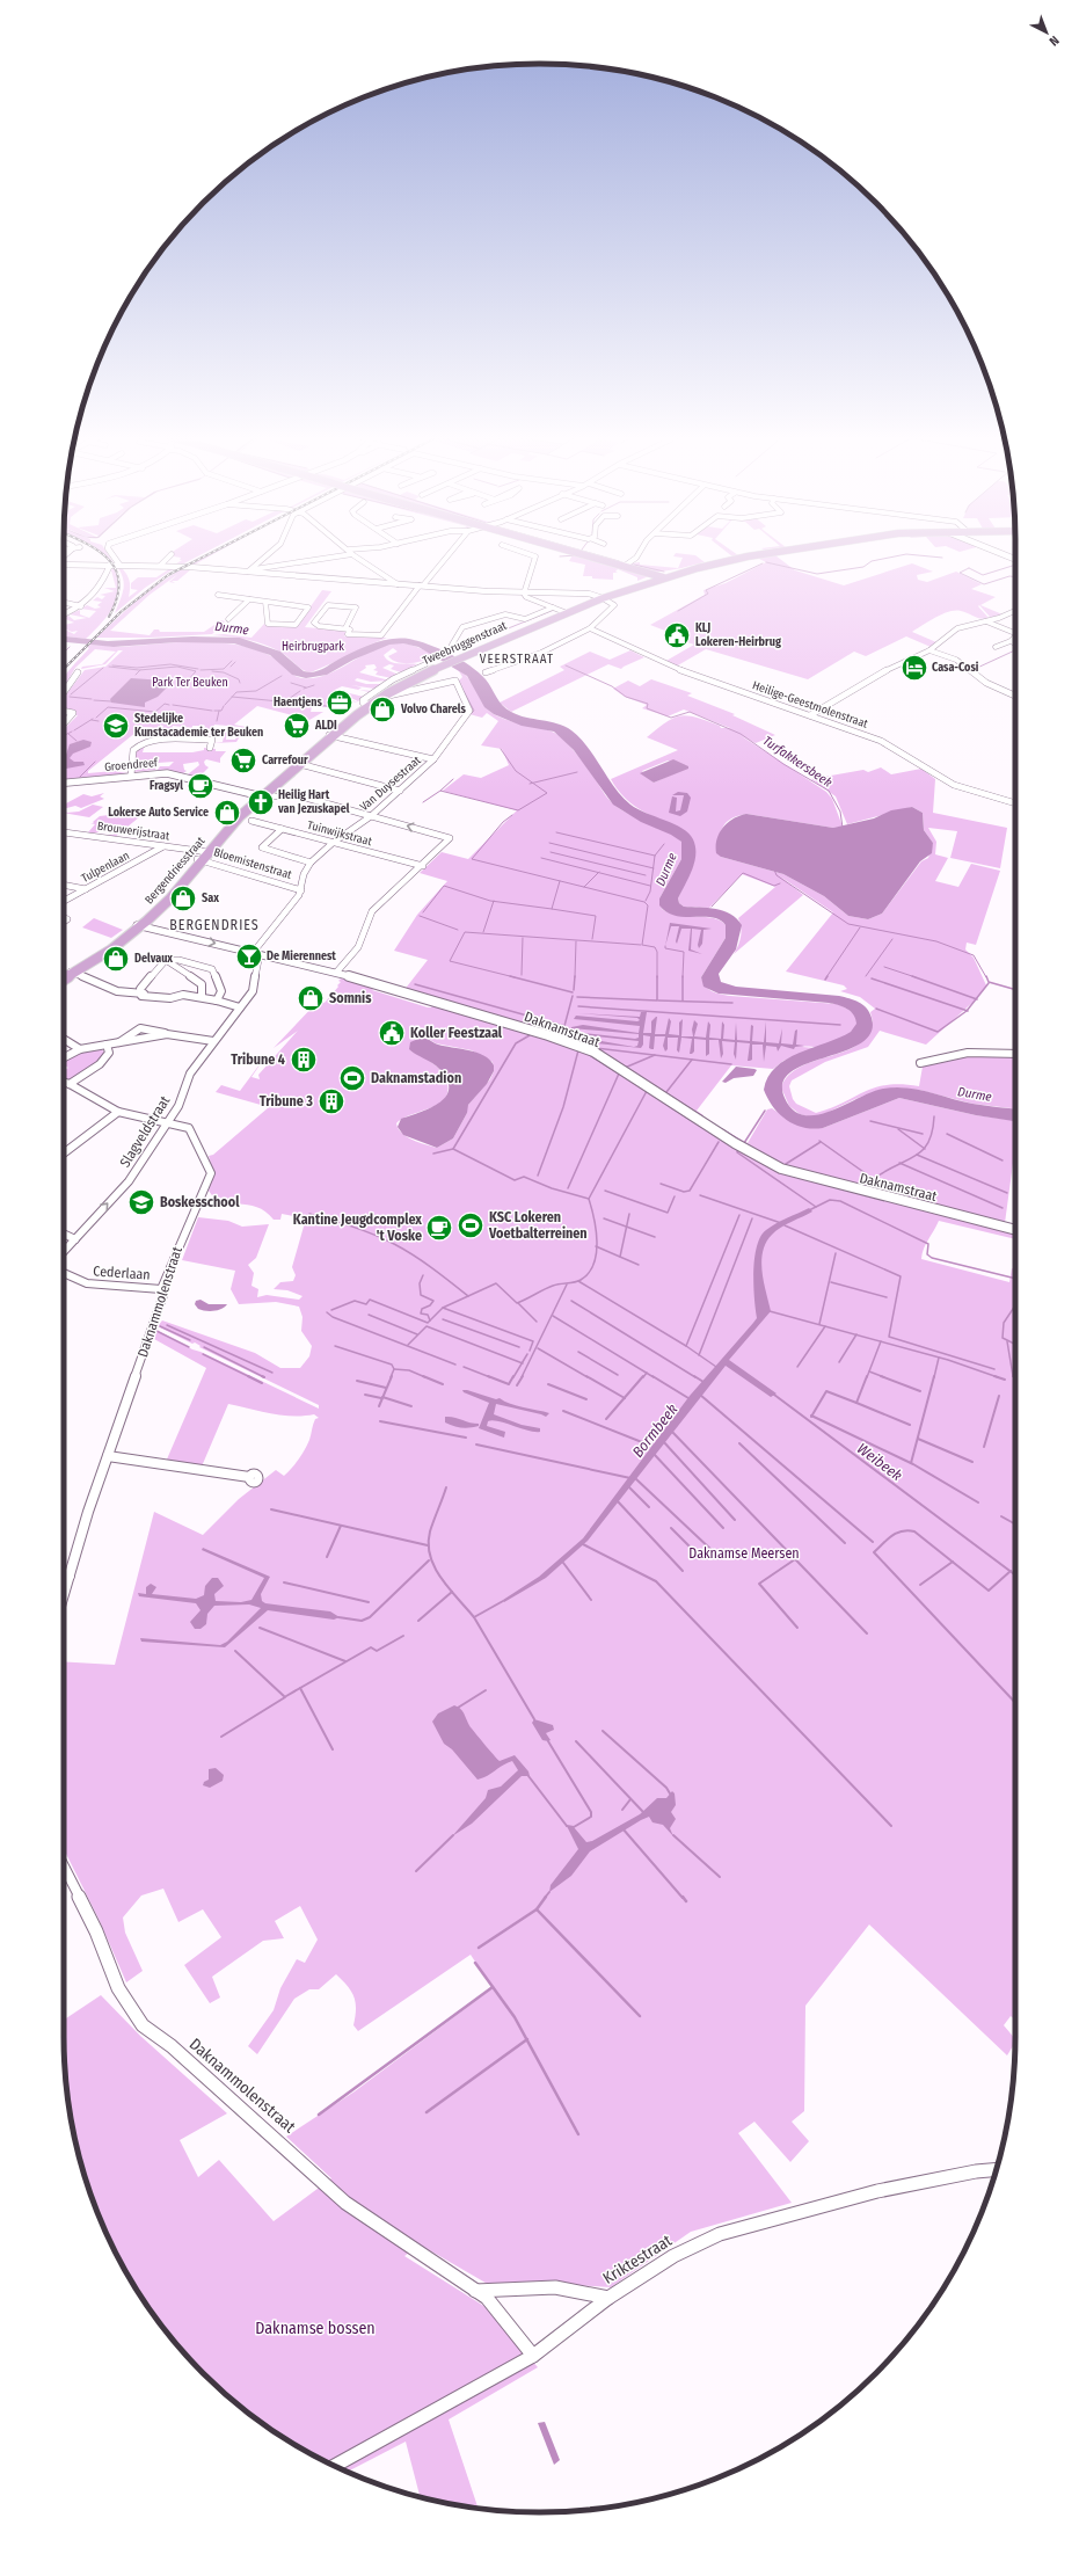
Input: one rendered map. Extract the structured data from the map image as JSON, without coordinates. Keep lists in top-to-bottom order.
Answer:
{
  "streets": {
    "main road": ["Tweebruggenstraat", "Bergendriesstraat"],
    "street": [
      "Heilige-Geestmolenstraat",
      "Groendreef",
      "Van Duysestraat",
      "Brouwerijstraat",
      "Tuinwijkstraat",
      "Bloemistenstraat",
      "Tulpenlaan",
      "Daknamstraat",
      "Slagveldstraat",
      "Cederlaan",
      "Daknammolenstraat",
      "Kriktestraat"
    ]
  },
  "crossings": [
    ["Tweebruggenstraat", "Groendreef"],
    ["Tweebruggenstraat", "Van Duysestraat"],
    ["Tweebruggenstraat", "Bergendriesstraat"],
    ["Groendreef", "Bergendriesstraat"],
    ["Van Duysestraat", "Tuinwijkstraat"],
    ["Van Duysestraat", "Bloemistenstraat"],
    ["Van Duysestraat", "Daknamstraat"],
    ["Van Duysestraat", "Slagveldstraat"],
    ["Brouwerijstraat", "Bloemistenstraat"],
    ["Brouwerijstraat", "Tulpenlaan"],
    ["Brouwerijstraat", "Bergendriesstraat"],
    ["Bloemistenstraat", "Bergendriesstraat"],
    ["Bergendriesstraat", "Daknamstraat"],
    ["Daknamstraat", "Slagveldstraat"],
    ["Slagveldstraat", "Daknammolenstraat"],
    ["Cederlaan", "Daknammolenstraat"],
    ["Daknammolenstraat", "Kriktestraat"]
  ],
  "districts": ["VEERSTRAAT", "BERGENDRIES"],
  "water": [
    "Durme",
    "Turfakkersbeek",
    "Bormbeek",
    "Weibeek"
  ],
  "parks": [
    "Heirbrugpark",
    "Park Ter Beuken",
    "Daknamse Meersen",
    "Daknamse bossen"
  ],
  "places": {
    "public building": ["KLJ Lokeren-Heirbrug", "Koller Feestzaal"],
    "hotel": ["Casa-Cosi"],
    "office": ["Haentjens"],
    "shop": [
      "Volvo Charels",
      "Lokerse Auto Service",
      "Sax",
      "Delvaux",
      "Somnis"
    ],
    "school or university": ["Stedelijke Kunstacademie ter Beuken", "Boskesschool"],
    "supermarket": ["ALDI", "Carrefour"],
    "cafe": ["Fragsyl", "Kantine Jeugdcomplex 't Voske"],
    "church": ["Heilig Hart van Jezuskapel"],
    "bar": ["De Mierennest"],
    "building": ["Tribune 4", "Tribune 3"],
    "sports": ["Daknamstadion", "KSC Lokeren Voetbalterreinen"]
  },
  "north": "bottom right"
}
